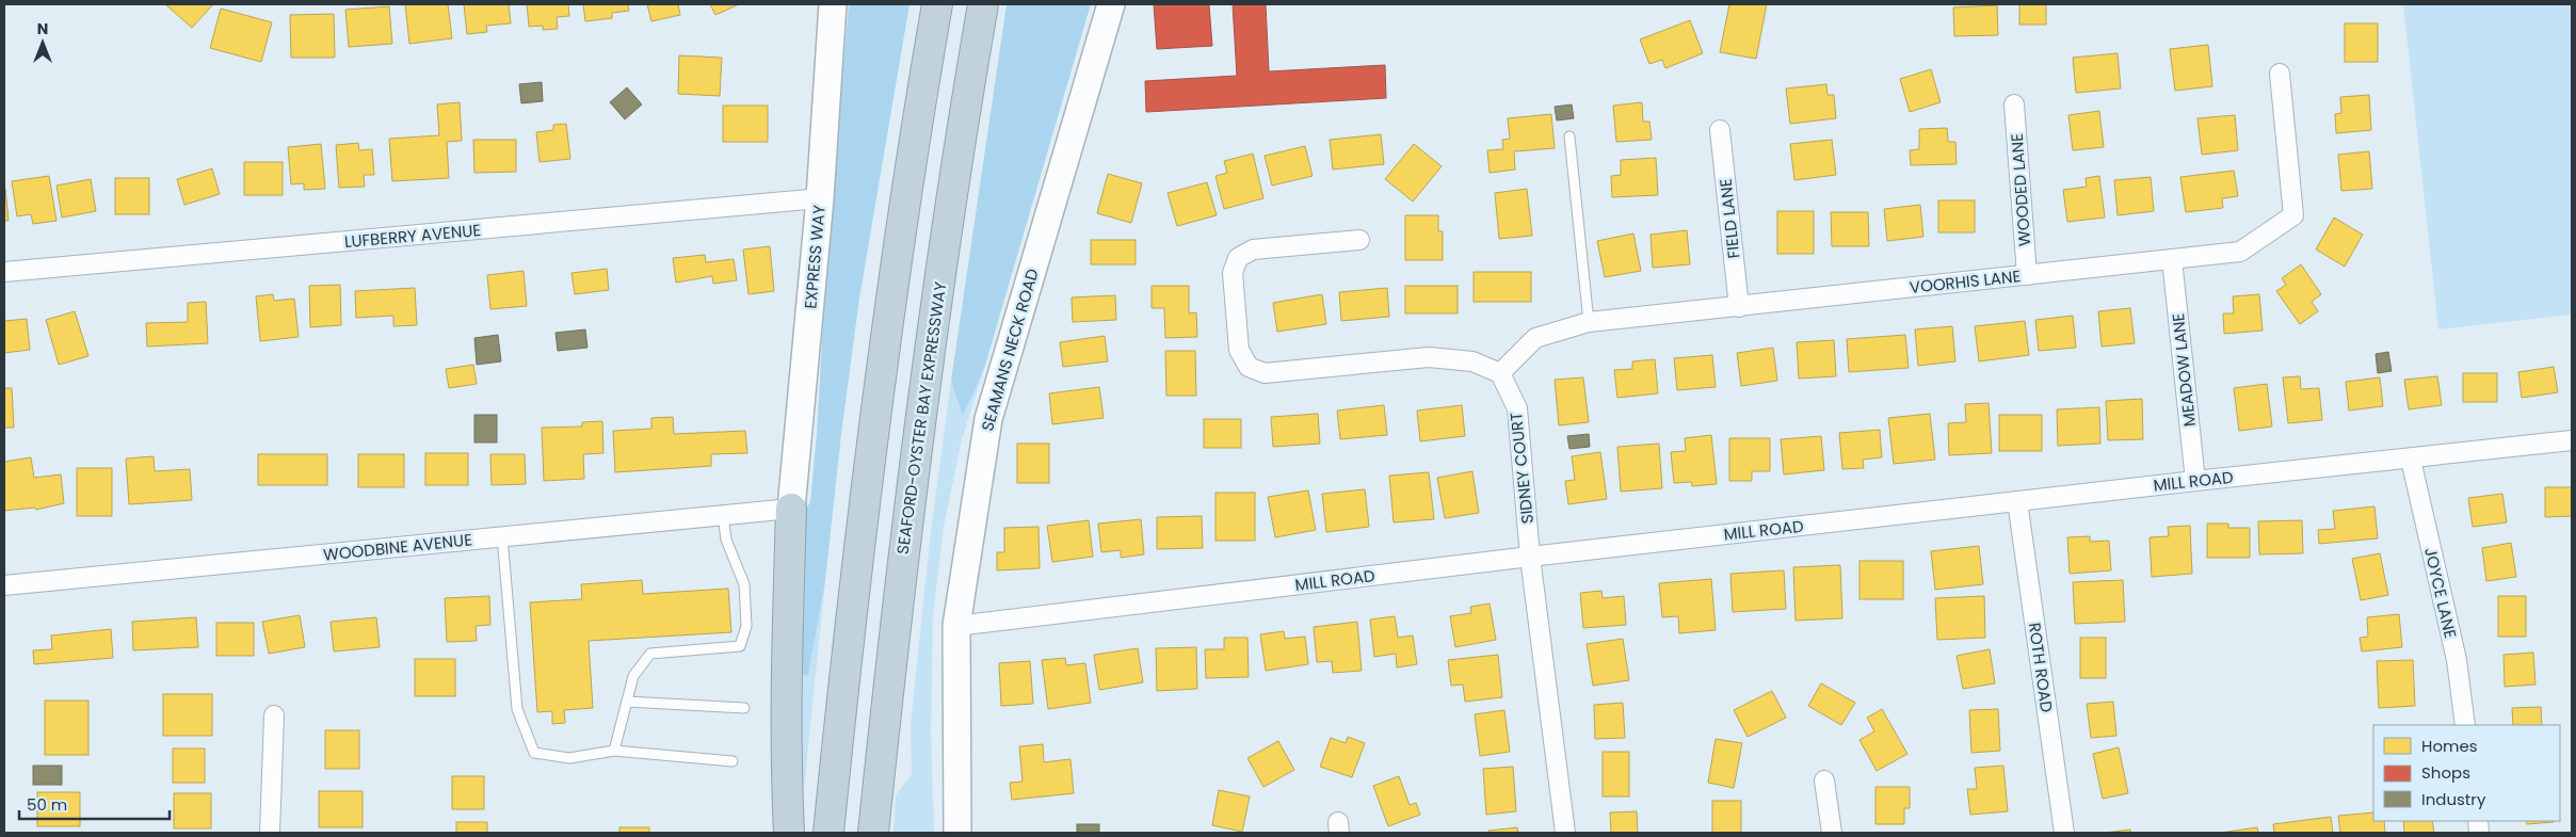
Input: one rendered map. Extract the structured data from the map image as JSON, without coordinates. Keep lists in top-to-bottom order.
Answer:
{
  "streets": {
    "highway": ["SEAFORD-OYSTER BAY EXPRESSWAY"],
    "street": [
      "WOODED LANE",
      "FIELD LANE",
      "LUFBERRY AVENUE",
      "EXPRESS WAY",
      "VOORHIS LANE",
      "SEAMANS NECK ROAD",
      "MEADOW LANE",
      "SIDNEY COURT",
      "MILL ROAD",
      "WOODBINE AVENUE",
      "JOYCE LANE",
      "ROTH ROAD"
    ]
  },
  "crossings": [
    ["WOODED LANE", "VOORHIS LANE"],
    ["FIELD LANE", "VOORHIS LANE"],
    ["LUFBERRY AVENUE", "EXPRESS WAY"],
    ["EXPRESS WAY", "WOODBINE AVENUE"],
    ["VOORHIS LANE", "MEADOW LANE"],
    ["VOORHIS LANE", "SIDNEY COURT"],
    ["SEAMANS NECK ROAD", "MILL ROAD"],
    ["MEADOW LANE", "MILL ROAD"],
    ["SIDNEY COURT", "MILL ROAD"],
    ["MILL ROAD", "JOYCE LANE"],
    ["MILL ROAD", "ROTH ROAD"]
  ],
  "legend": ["Homes", "Shops", "Industry"],
  "scale_bar": "50 m",
  "north": "top"
}
